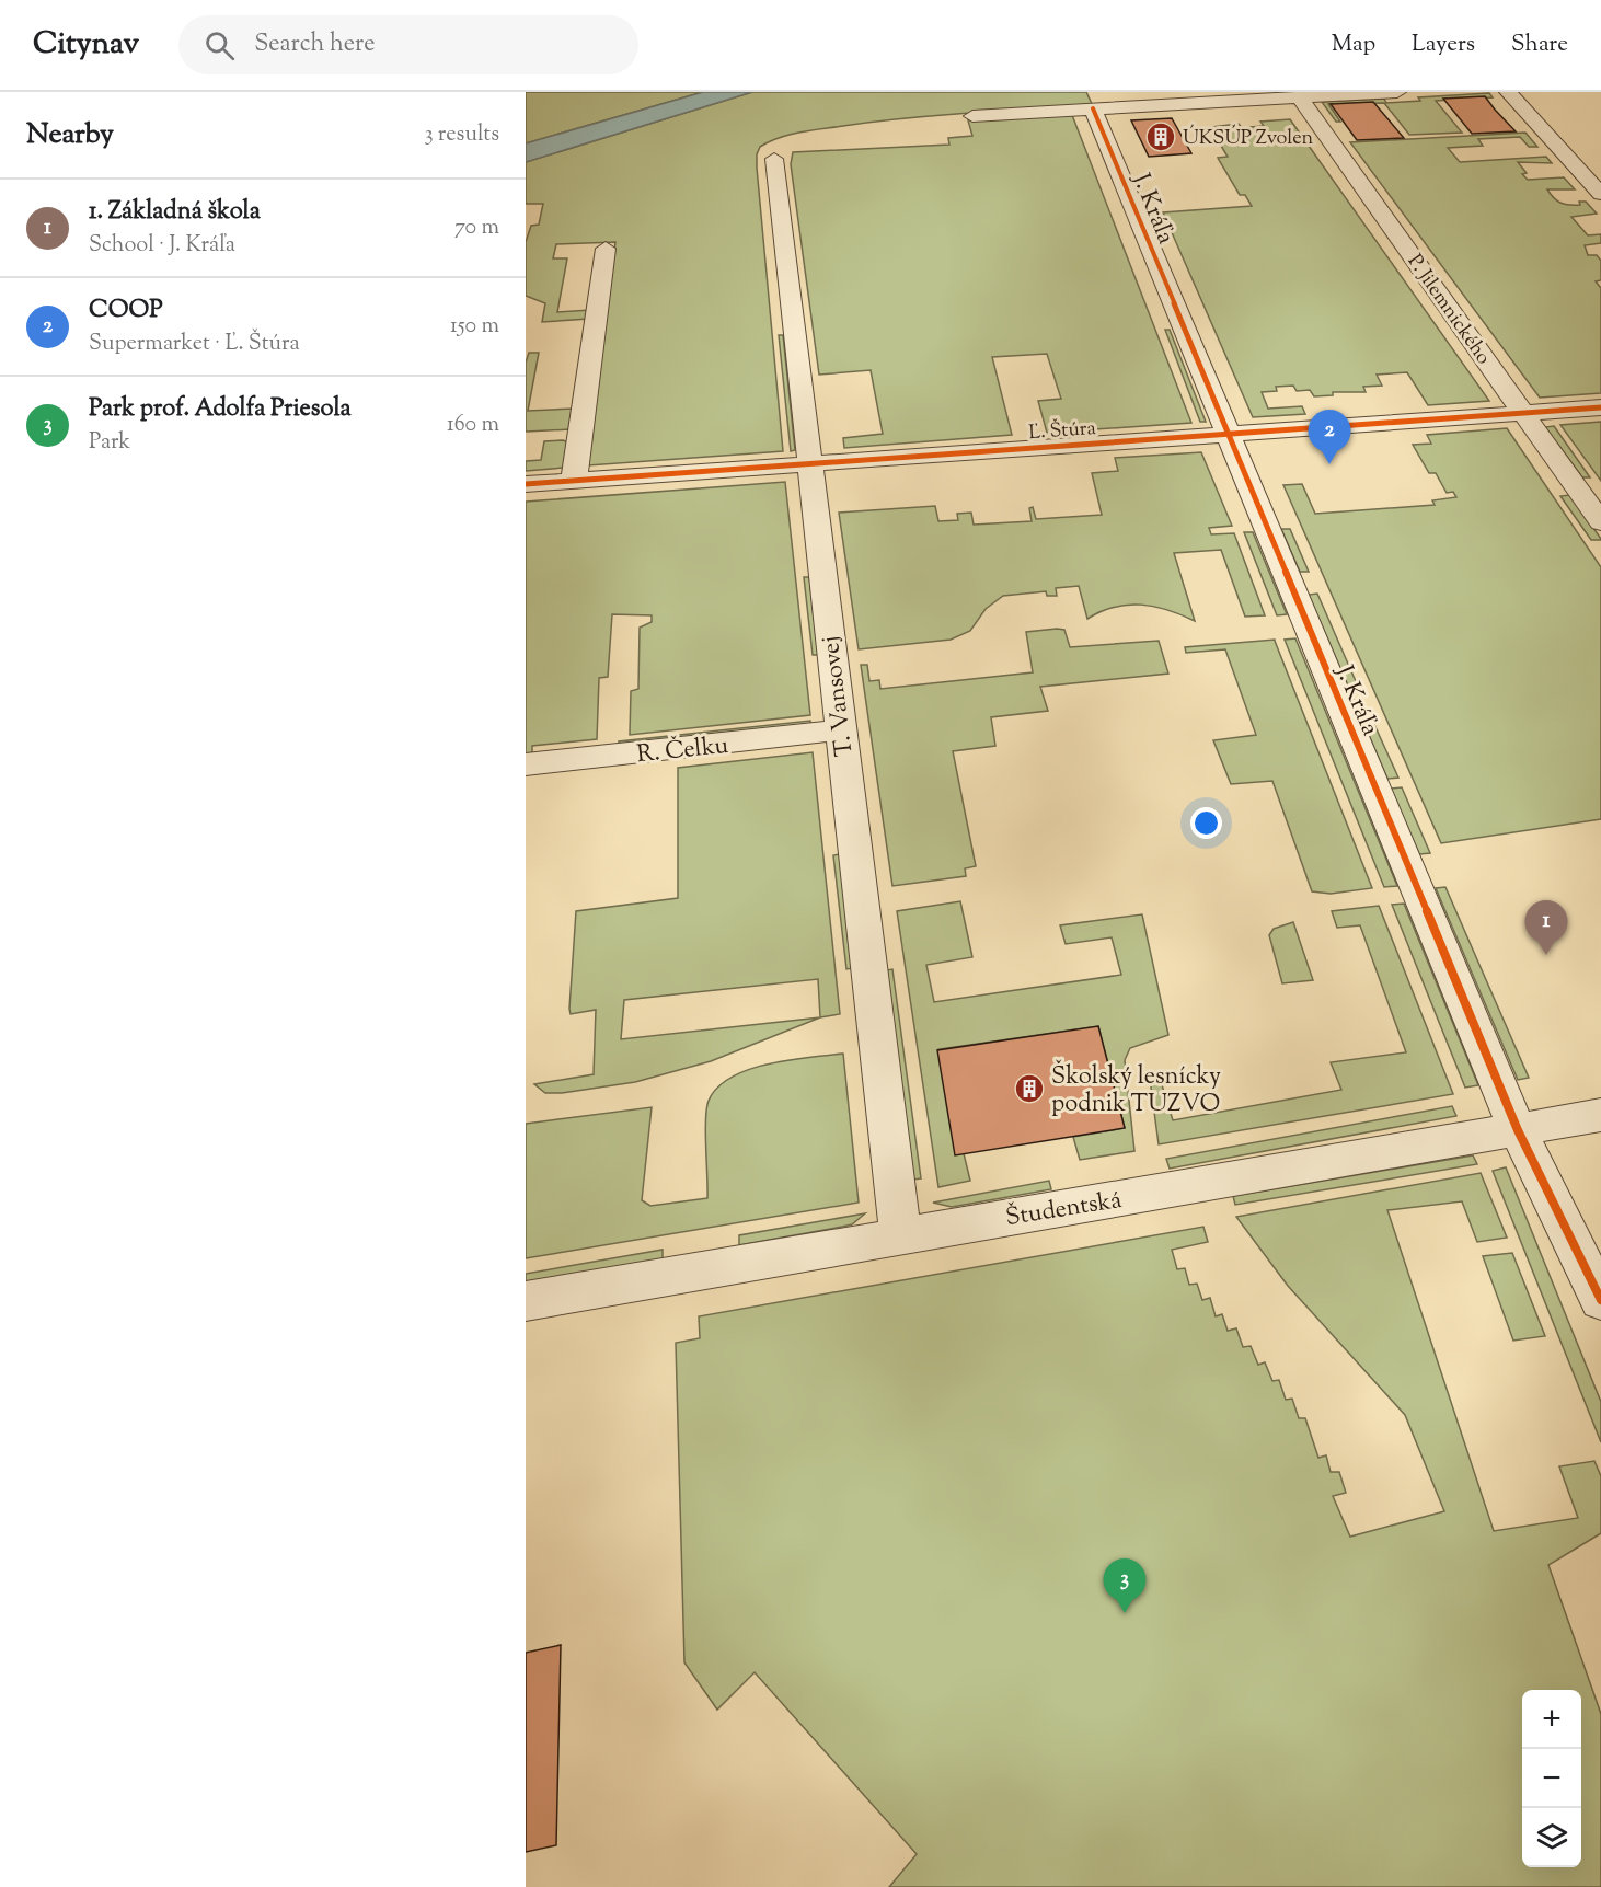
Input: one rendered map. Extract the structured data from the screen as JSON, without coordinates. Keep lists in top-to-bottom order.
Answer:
{
  "streets": {
    "street": [
      "J. Kráľa",
      "P. Jilemnického",
      "Ľ. Štúra",
      "T. Vansovej",
      "R. Čelku",
      "Študentská"
    ]
  },
  "crossings": [
    ["J. Kráľa", "Ľ. Štúra"],
    ["J. Kráľa", "Študentská"],
    ["P. Jilemnického", "Ľ. Štúra"],
    ["Ľ. Štúra", "T. Vansovej"],
    ["T. Vansovej", "R. Čelku"],
    ["T. Vansovej", "Študentská"]
  ],
  "places": {
    "building": ["ÚKSÚP Zvolen", "Školský lesnícky podnik TUZVO"]
  },
  "page": {
    "header": "Citynav",
    "search": "Search here",
    "nav": ["Map", "Layers", "Share"],
    "heading": ["Nearby", "3 results"],
    "list": [
      {
        "mark": "1",
        "name": "1. Základná škola",
        "note": "School · J. Kráľa",
        "value": "70 m"
      },
      {
        "mark": "2",
        "name": "COOP",
        "note": "Supermarket · Ľ. Štúra",
        "value": "150 m"
      },
      {
        "mark": "3",
        "name": "Park prof. Adolfa Priesola",
        "note": "Park",
        "value": "160 m"
      }
    ],
    "pins": ["2", "1", "3"],
    "map_buttons": ["+", "−"]
  }
}
